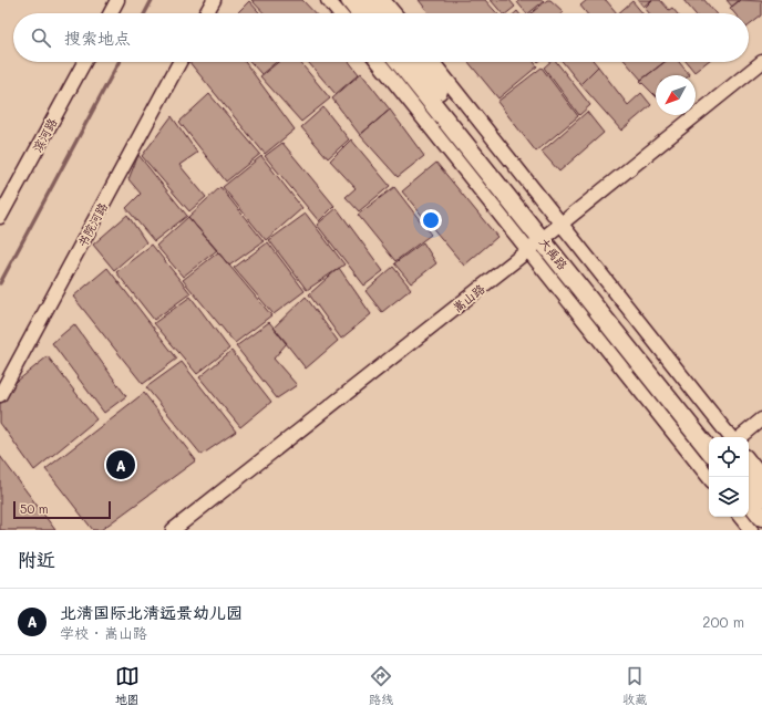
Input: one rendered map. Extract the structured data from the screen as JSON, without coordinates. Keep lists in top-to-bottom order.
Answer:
{
  "streets": {
    "main road": ["大禹路"],
    "street": ["滨河路", "书院河路", "嵩山路"]
  },
  "crossings": [
    ["大禹路", "嵩山路"]
  ],
  "scale_bar": "50 m",
  "north": "bottom left",
  "page": {
    "search": "搜索地点",
    "pins": "A",
    "scale": "50 m",
    "heading": "附近",
    "list": [
      {
        "mark": "A",
        "name": "北清国际北清远景幼儿园",
        "note": "学校 · 嵩山路",
        "value": "200 m"
      }
    ],
    "nav": ["地图", "路线", "收藏"]
  }
}
